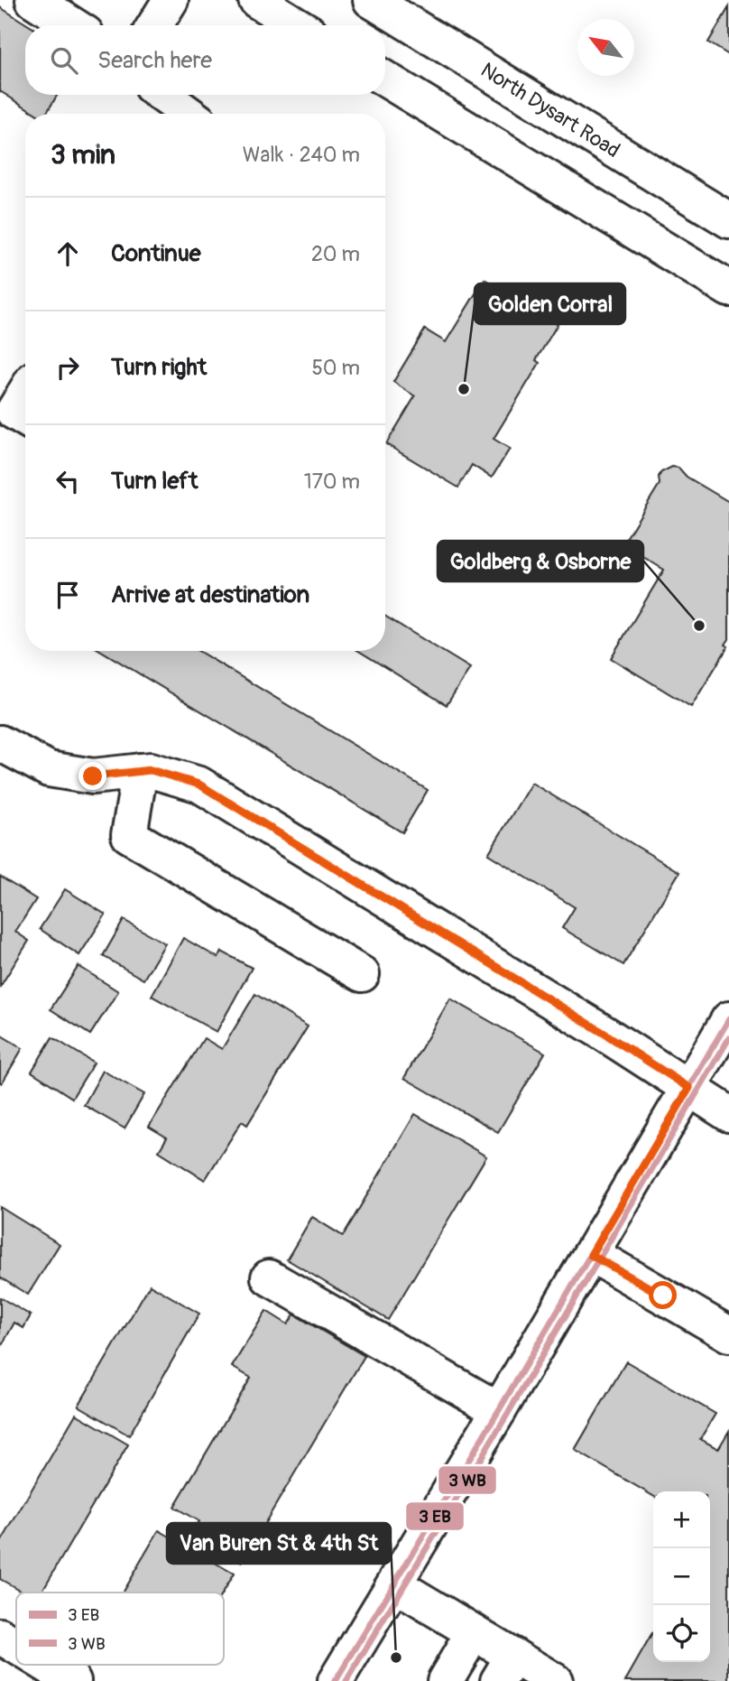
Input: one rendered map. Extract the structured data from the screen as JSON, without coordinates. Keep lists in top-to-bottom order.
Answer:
{
  "streets": {
    "main road": ["North Dysart Road"]
  },
  "places": ["Golden Corral", "Goldberg & Osborne", "Van Buren St & 4th St"],
  "legend": ["3 EB", "3 WB"],
  "north": "top left",
  "page": {
    "search": "Search here",
    "heading": ["3 min", "Walk · 240 m"],
    "list": [
      ["Continue", "20 m"],
      ["Turn right", "50 m"],
      ["Turn left", "170 m"],
      "Arrive at destination"
    ],
    "map_buttons": ["+", "−"]
  }
}
